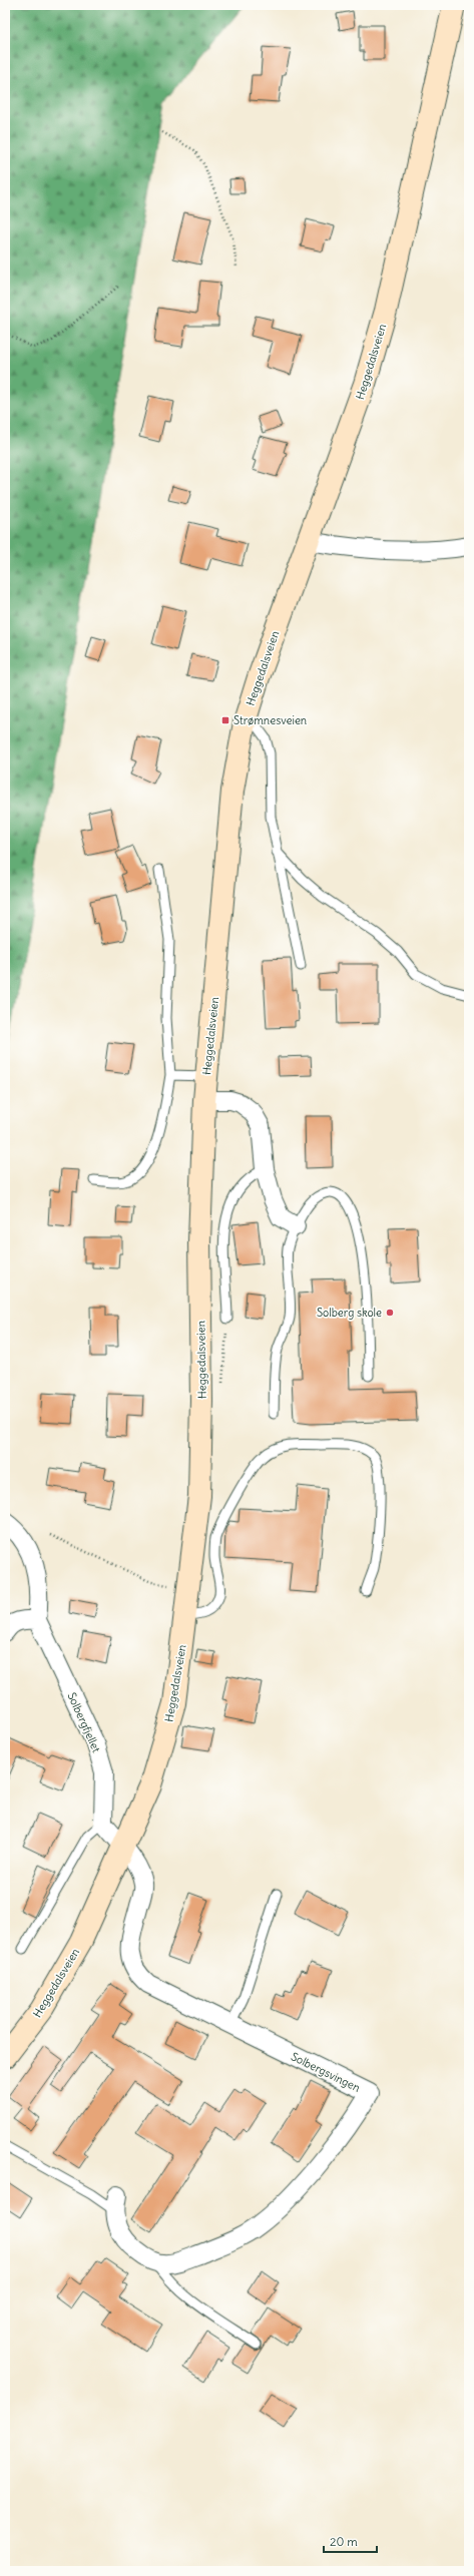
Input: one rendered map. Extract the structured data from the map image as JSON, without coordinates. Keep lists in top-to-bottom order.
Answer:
{
  "streets": {
    "main road": ["Heggedalsveien"],
    "street": ["Solbergfjellet", "Solbergsvingen"]
  },
  "crossings": [
    ["Heggedalsveien", "Solbergsvingen"]
  ],
  "places": {
    "transit": ["Strømnesveien"],
    "other": ["Solberg skole"]
  },
  "scale_bar": "20 m"
}
